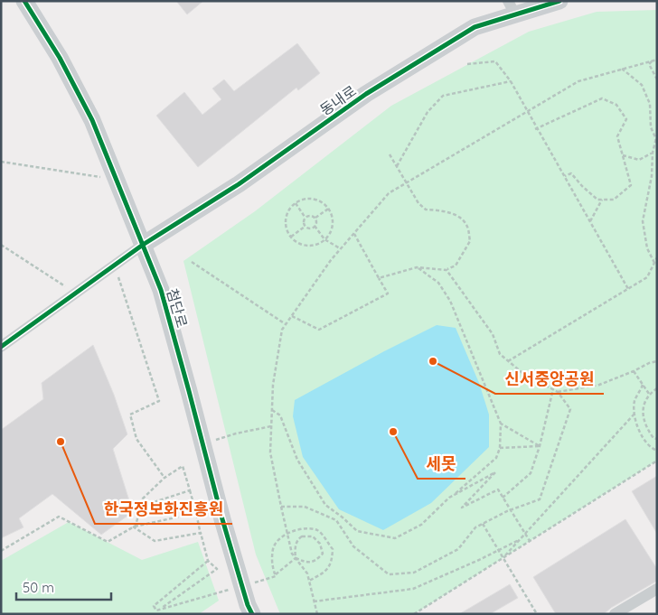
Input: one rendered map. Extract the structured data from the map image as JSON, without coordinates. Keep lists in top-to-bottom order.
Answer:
{
  "streets": {
    "street": ["동내로", "첨단로"]
  },
  "crossings": [
    ["동내로", "첨단로"]
  ],
  "places": ["신서중앙공원", "세못", "한국정보화진흥원"],
  "scale_bar": "50 m"
}
